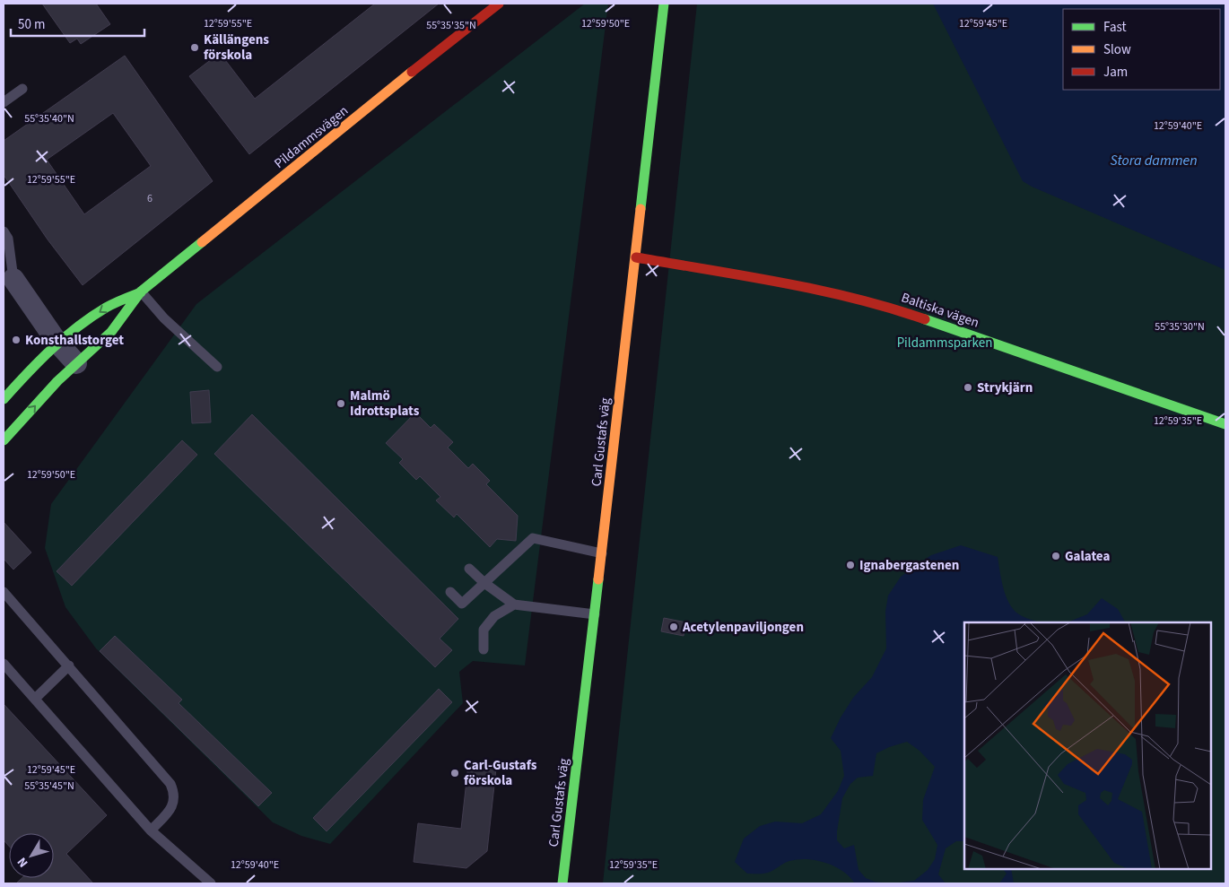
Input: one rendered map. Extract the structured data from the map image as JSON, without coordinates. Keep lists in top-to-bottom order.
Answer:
{
  "streets": {
    "street": ["Pildammsvägen", "Baltiska vägen", "Carl Gustafs väg"]
  },
  "crossings": [
    ["Baltiska vägen", "Carl Gustafs väg"]
  ],
  "water": ["Stora dammen"],
  "parks": ["Pildammsparken"],
  "places": [
    "Källängens förskola",
    "Konsthallstorget",
    "Strykjärn",
    "Malmö Idrottsplats",
    "Galatea",
    "Ignabergastenen",
    "Acetylenpaviljongen",
    "Carl-Gustafs förskola"
  ],
  "house_numbers": ["6"],
  "legend": ["Fast", "Slow", "Jam"],
  "scale_bar": "50 m",
  "north": "bottom left",
  "coordinates": [
    "12°59'55\"E",
    "12°59'50\"E",
    "12°59'45\"E",
    "55°35'35\"N",
    "55°35'40\"N",
    "12°59'40\"E",
    "55°35'30\"N",
    "12°59'35\"E",
    "55°35'45\"N"
  ]
}
